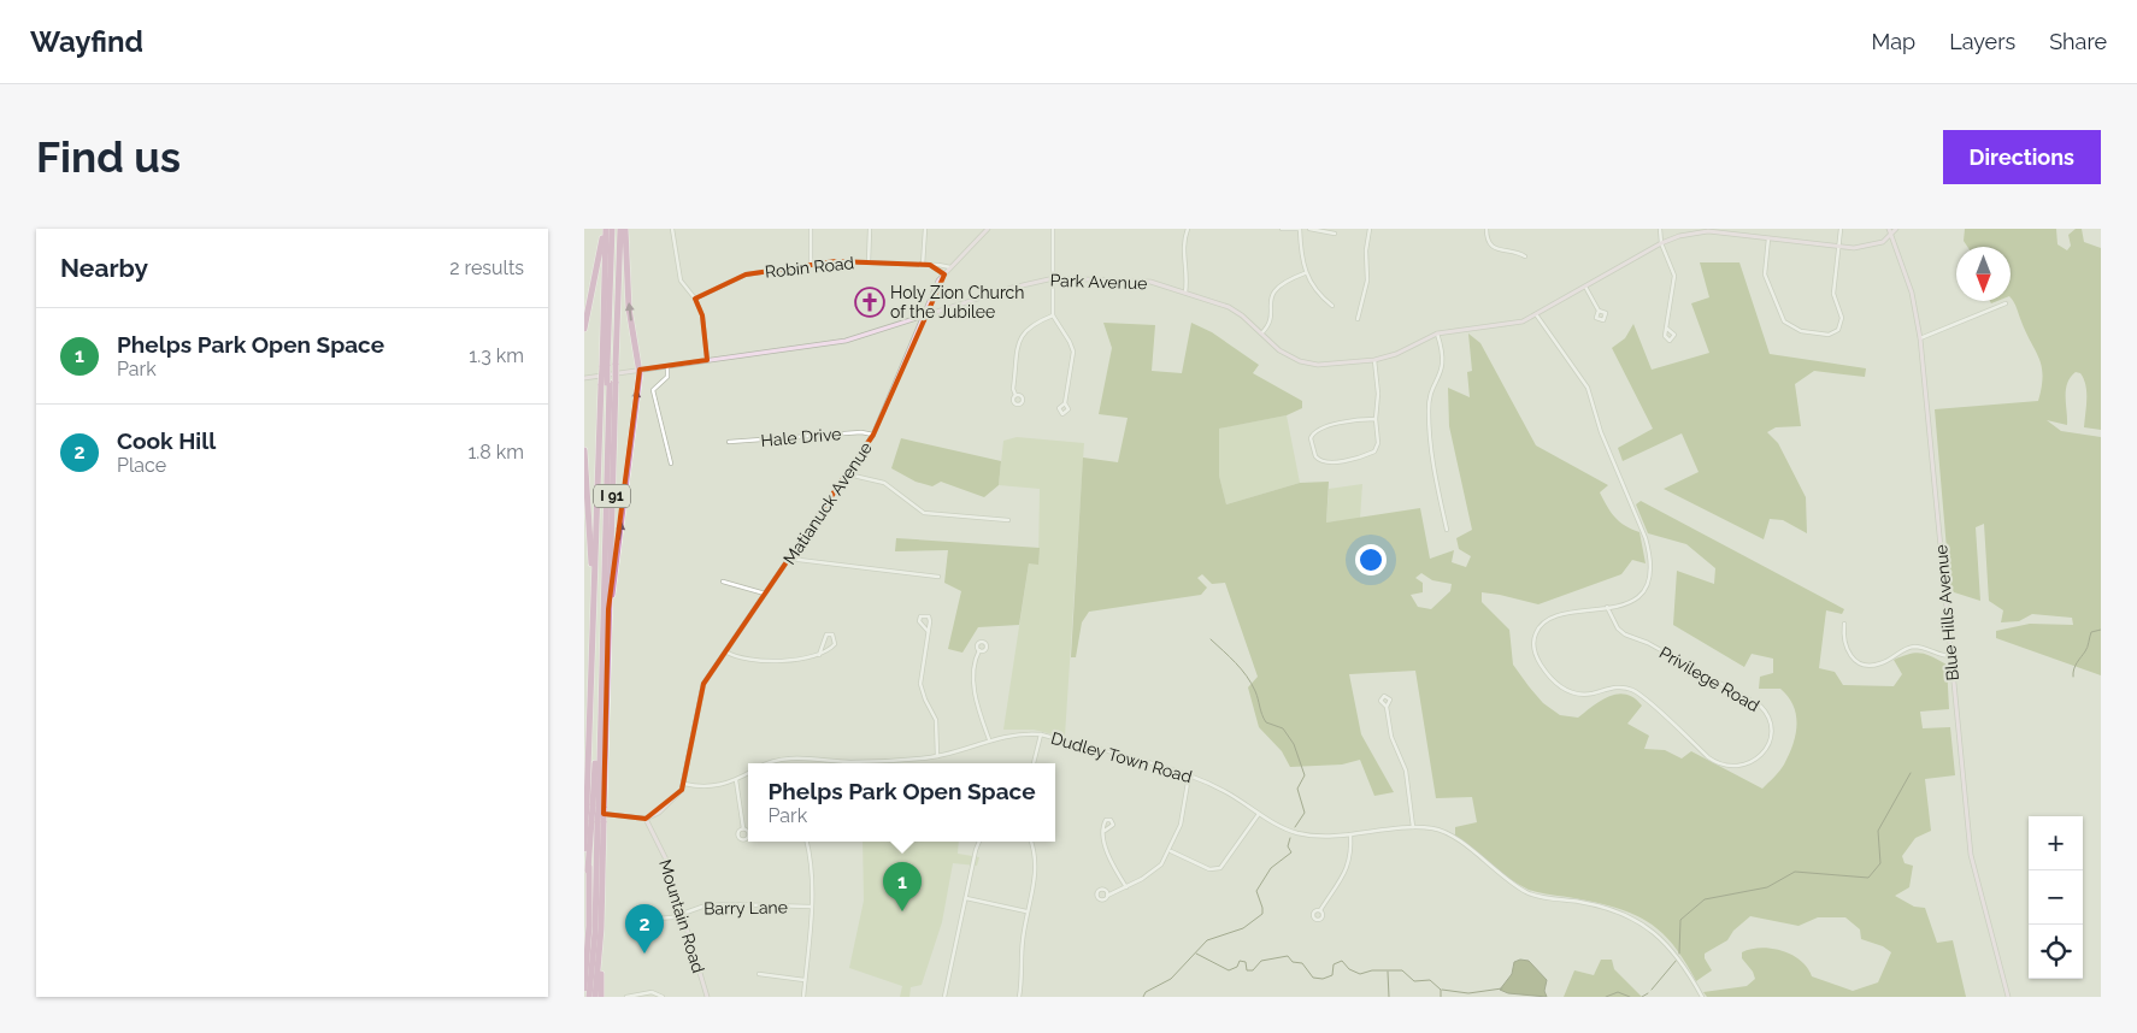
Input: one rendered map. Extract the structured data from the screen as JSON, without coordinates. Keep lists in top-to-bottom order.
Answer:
{
  "streets": {
    "highway": ["I 91"],
    "main road": [
      "Park Avenue",
      "Matianuck Avenue",
      "Blue Hills Avenue",
      "Mountain Road"
    ],
    "street": [
      "Robin Road",
      "Hale Drive",
      "Privilege Road",
      "Dudley Town Road",
      "Barry Lane"
    ]
  },
  "crossings": [
    ["Robin Road", "Matianuck Avenue"],
    ["Park Avenue", "Matianuck Avenue"],
    ["Park Avenue", "Blue Hills Avenue"],
    ["Park Avenue", "Privilege Road"],
    ["Hale Drive", "Matianuck Avenue"],
    ["Matianuck Avenue", "Dudley Town Road"],
    ["Barry Lane", "Mountain Road"]
  ],
  "places": {
    "church": ["Holy Zion Church of the Jubilee"]
  },
  "north": "bottom",
  "page": {
    "header": "Wayfind",
    "nav": ["Map", "Layers", "Share"],
    "buttons": "Directions",
    "title": "Find us",
    "heading": ["Nearby", "2 results"],
    "list": [
      {
        "mark": "1",
        "name": "Phelps Park Open Space",
        "note": "Park",
        "value": "1.3 km"
      },
      {
        "mark": "2",
        "name": "Cook Hill",
        "note": "Place",
        "value": "1.8 km"
      }
    ],
    "popup": ["Phelps Park Open Space", "Park"],
    "map_buttons": ["+", "−"],
    "pins": ["1", "2"]
  }
}
